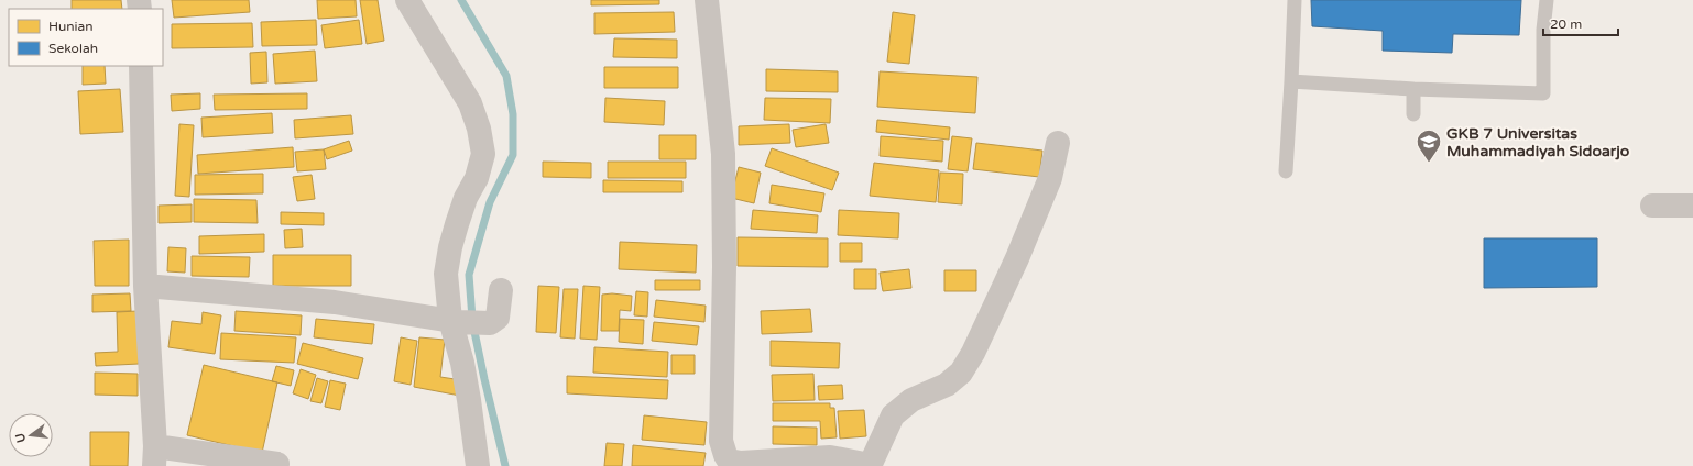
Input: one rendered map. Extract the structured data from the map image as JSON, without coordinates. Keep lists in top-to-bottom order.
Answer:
{
  "places": {
    "school or university": ["GKB 7 Universitas Muhammadiyah Sidoarjo"]
  },
  "legend": ["Hunian", "Sekolah"],
  "scale_bar": "20 m",
  "north": "left"
}
